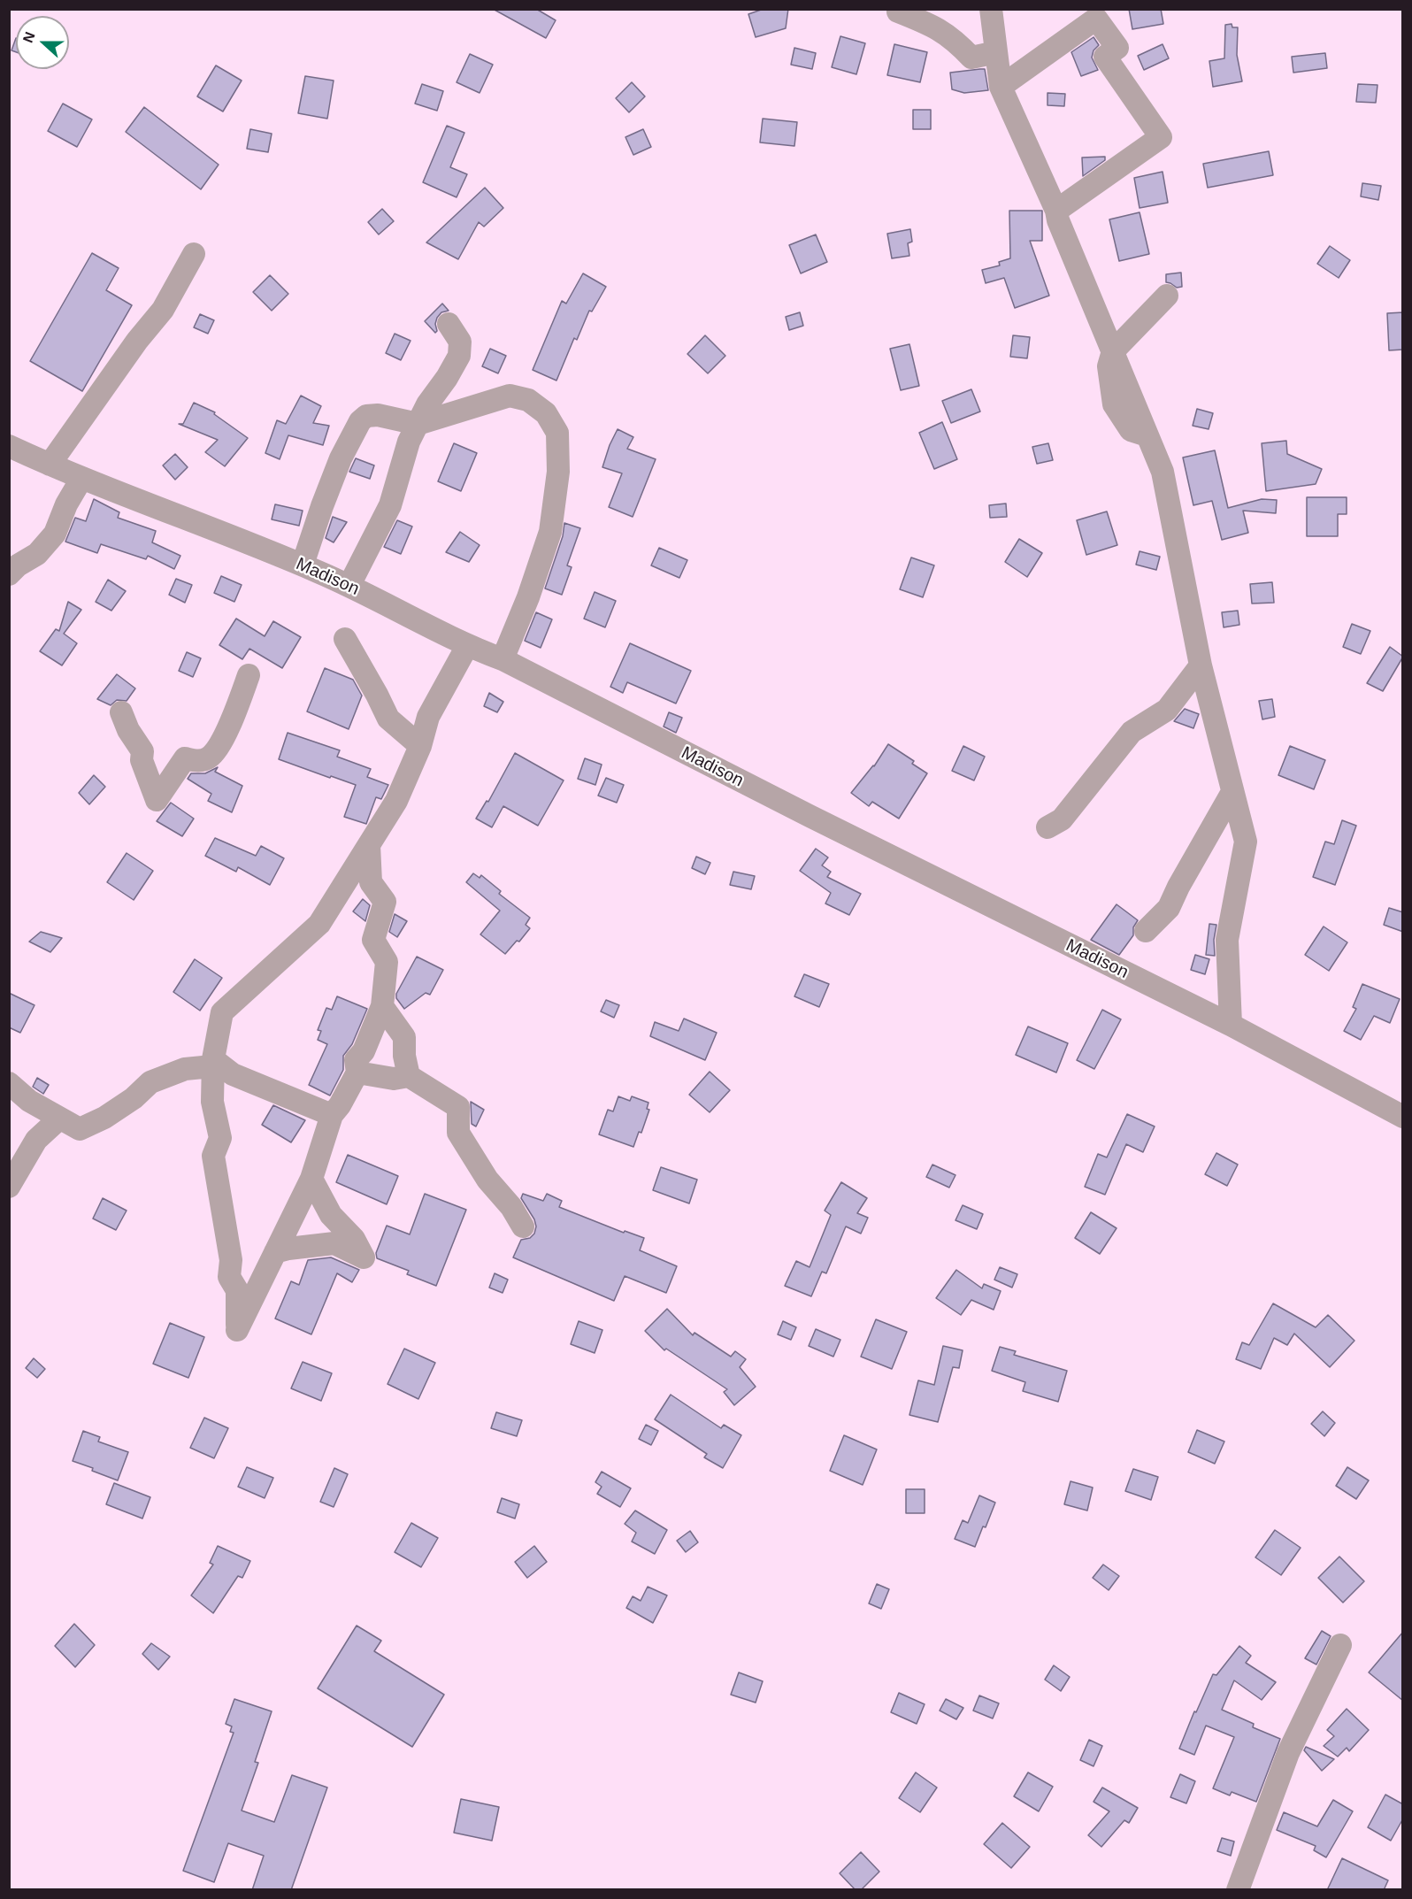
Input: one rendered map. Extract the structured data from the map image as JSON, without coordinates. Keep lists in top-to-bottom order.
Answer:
{
  "streets": {
    "street": ["Madison"]
  },
  "north": "left"
}
